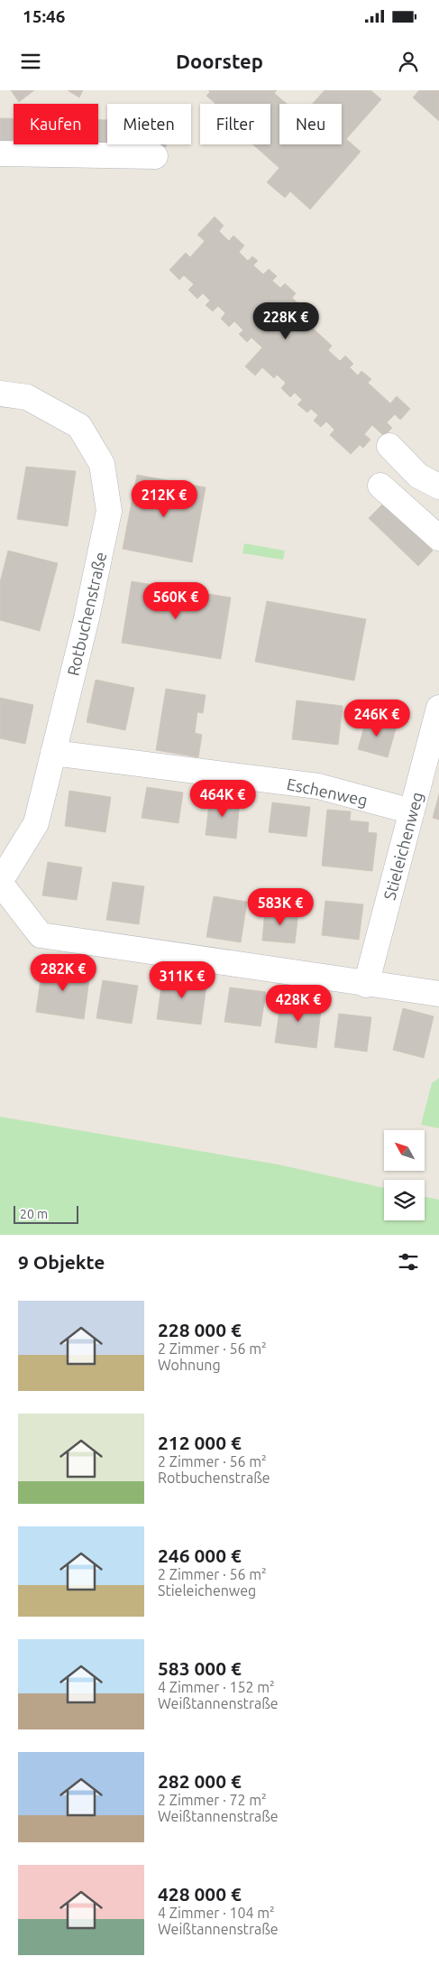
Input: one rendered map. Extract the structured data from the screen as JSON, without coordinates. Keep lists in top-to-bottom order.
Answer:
{
  "streets": {
    "street": ["Rotbuchenstraße", "Eschenweg", "Stieleichenweg"]
  },
  "crossings": [
    ["Rotbuchenstraße", "Eschenweg"],
    ["Eschenweg", "Stieleichenweg"]
  ],
  "scale_bar": "20 m",
  "north": "top left",
  "page": {
    "status": "15:46",
    "header": "Doorstep",
    "chip": [
      "Kaufen",
      "Mieten",
      "Filter",
      "Neu"
    ],
    "price": [
      "228K €",
      "212K €",
      "560K €",
      "246K €",
      "464K €",
      "583K €",
      "282K €",
      "311K €",
      "428K €"
    ],
    "scale": "20 m",
    "heading": "9 Objekte",
    "list": [
      {
        "name": "228 000 €",
        "note": "2 Zimmer · 56 m² · Wohnung"
      },
      {
        "name": "212 000 €",
        "note": "2 Zimmer · 56 m² · Rotbuchenstraße"
      },
      {
        "name": "246 000 €",
        "note": "2 Zimmer · 56 m² · Stieleichenweg"
      },
      {
        "name": "583 000 €",
        "note": "4 Zimmer · 152 m² · Weißtannenstraße"
      },
      {
        "name": "282 000 €",
        "note": "2 Zimmer · 72 m² · Weißtannenstraße"
      },
      {
        "name": "428 000 €",
        "note": "4 Zimmer · 104 m² · Weißtannenstraße"
      }
    ]
  }
}
